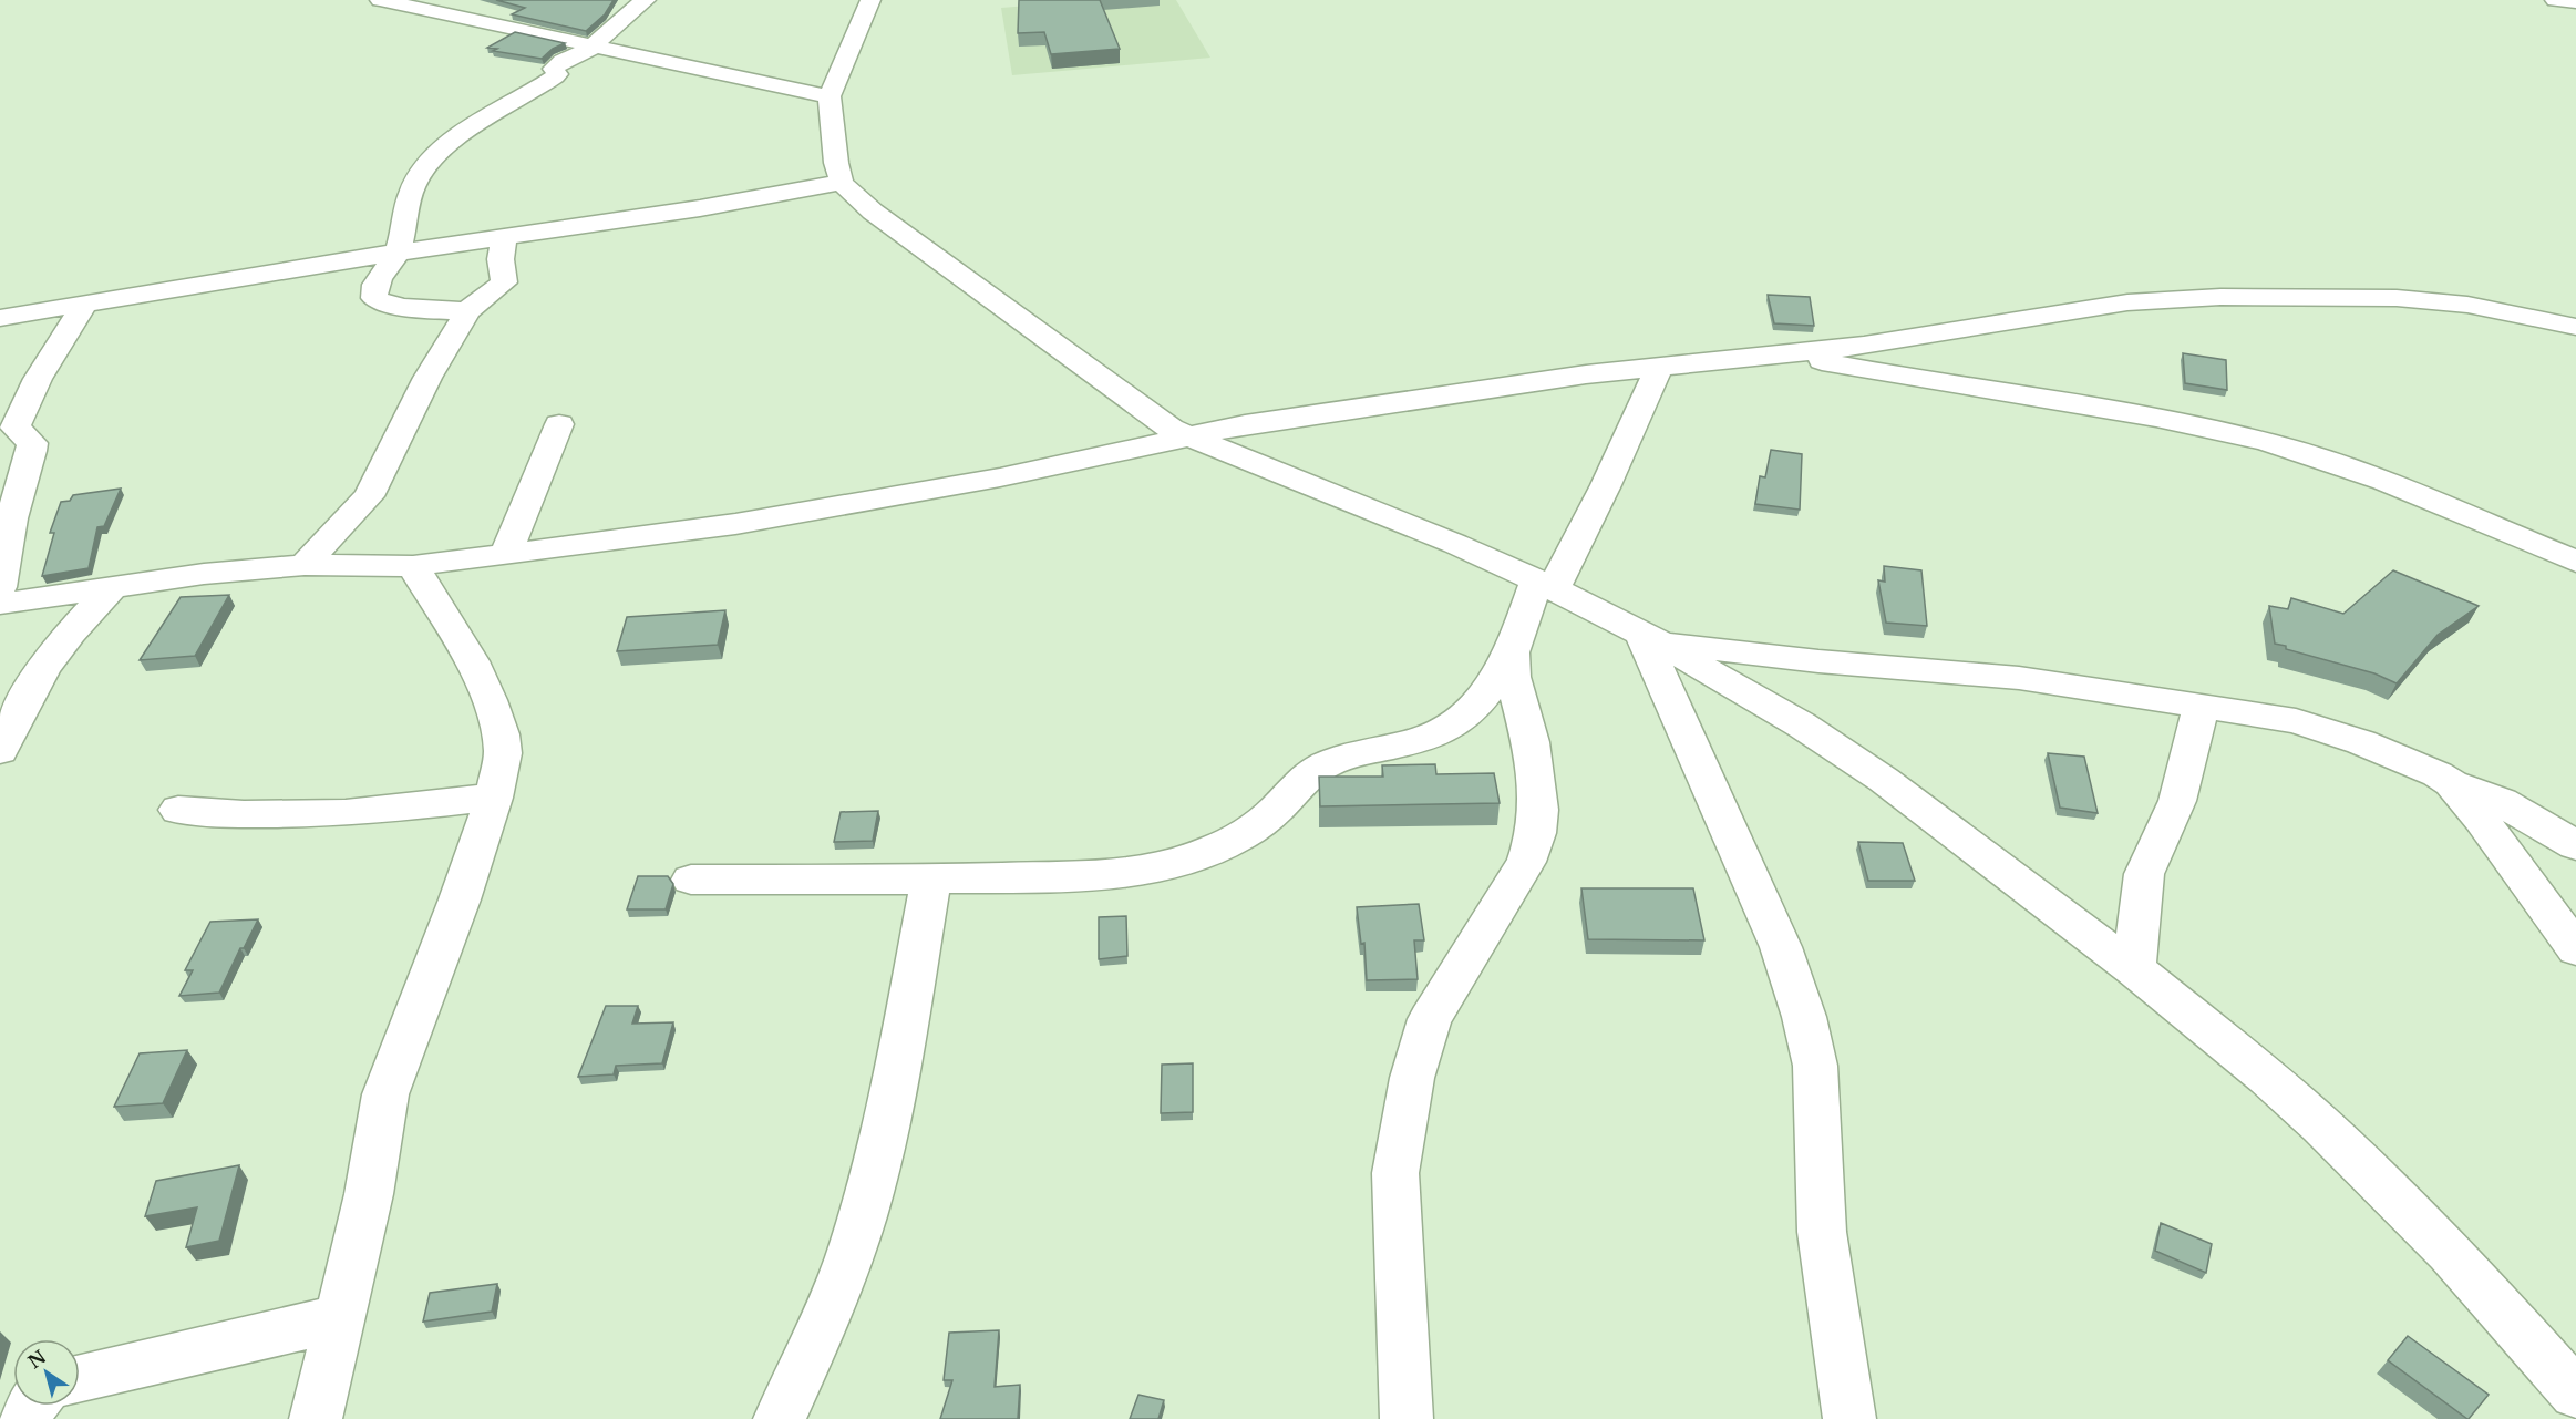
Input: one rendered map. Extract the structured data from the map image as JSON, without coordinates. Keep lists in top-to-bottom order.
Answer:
{
  "north": "top left"
}
